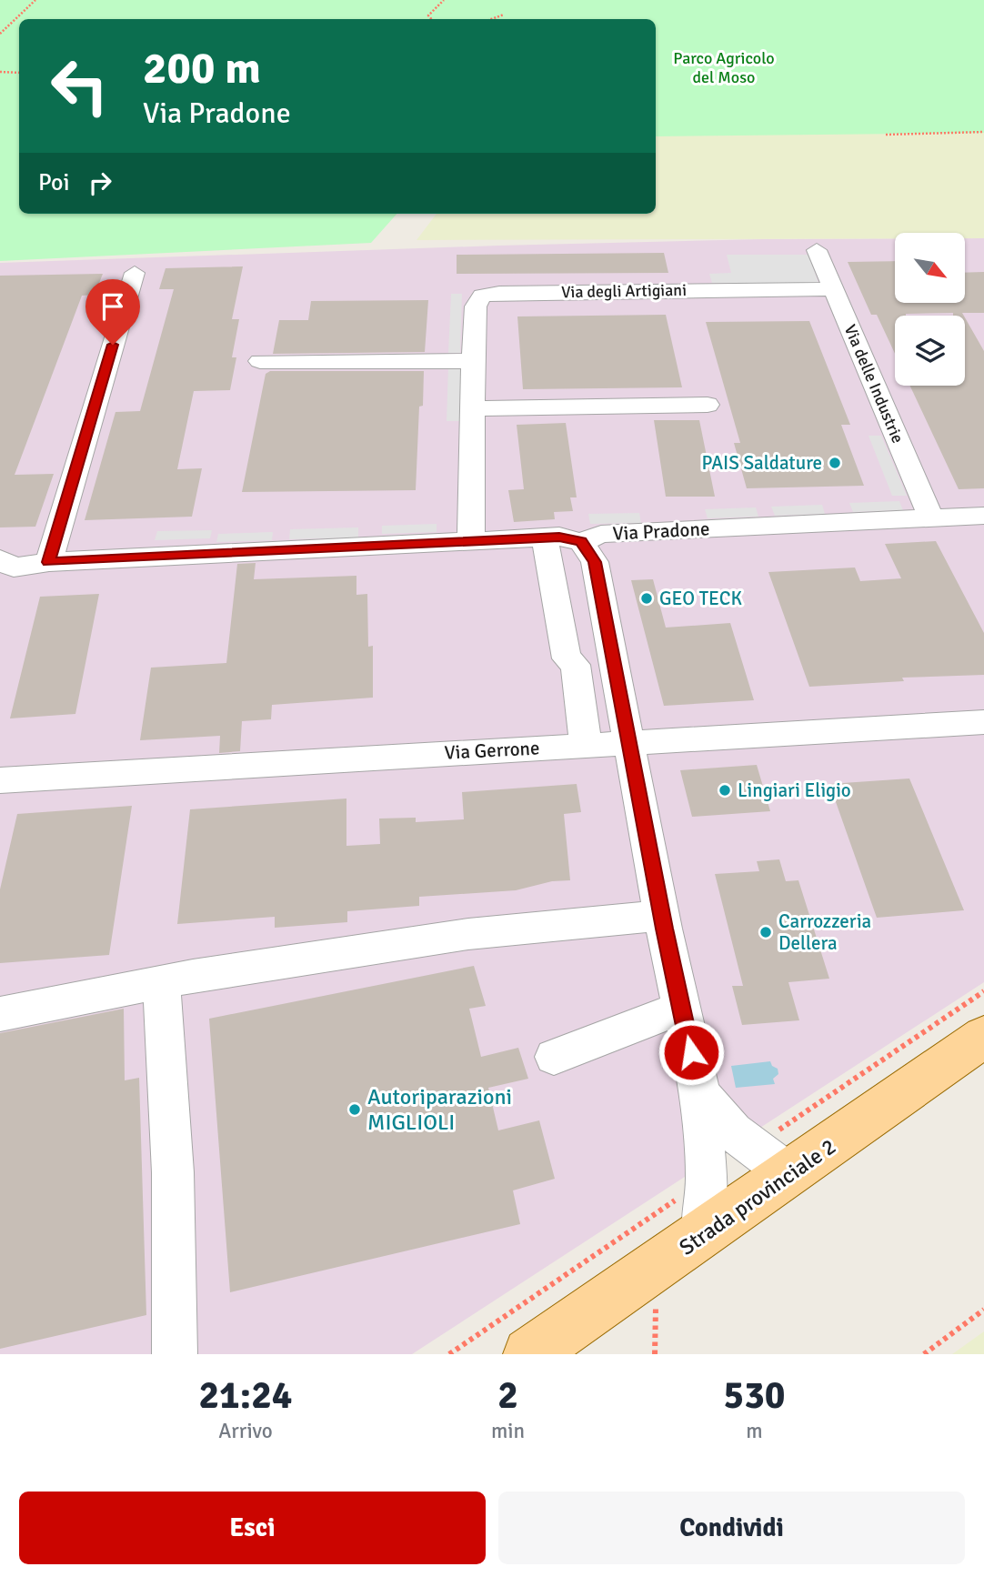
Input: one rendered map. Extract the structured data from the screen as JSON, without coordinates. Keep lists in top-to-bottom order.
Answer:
{
  "streets": {
    "main road": ["Strada provinciale 2"],
    "street": [
      "Via degli Artigiani",
      "Via delle Industrie",
      "Via Pradone",
      "Via Gerrone"
    ]
  },
  "crossings": [
    ["Via degli Artigiani", "Via delle Industrie"],
    ["Via degli Artigiani", "Via Pradone"],
    ["Via delle Industrie", "Via Pradone"]
  ],
  "parks": ["Parco Agricolo del Moso"],
  "places": [
    "PAIS Saldature",
    "GEO TECK",
    "Lingiari Eligio",
    "Carrozzeria Dellera",
    "Autoriparazioni MIGLIOLI"
  ],
  "north": "bottom right",
  "page": {
    "turn": ["200 m", "Via Pradone"],
    "then": "Poi",
    "eta": [
      "21:24",
      "Arrivo",
      "2",
      "min",
      "530",
      "m"
    ],
    "buttons": ["Esci", "Condividi"]
  }
}
